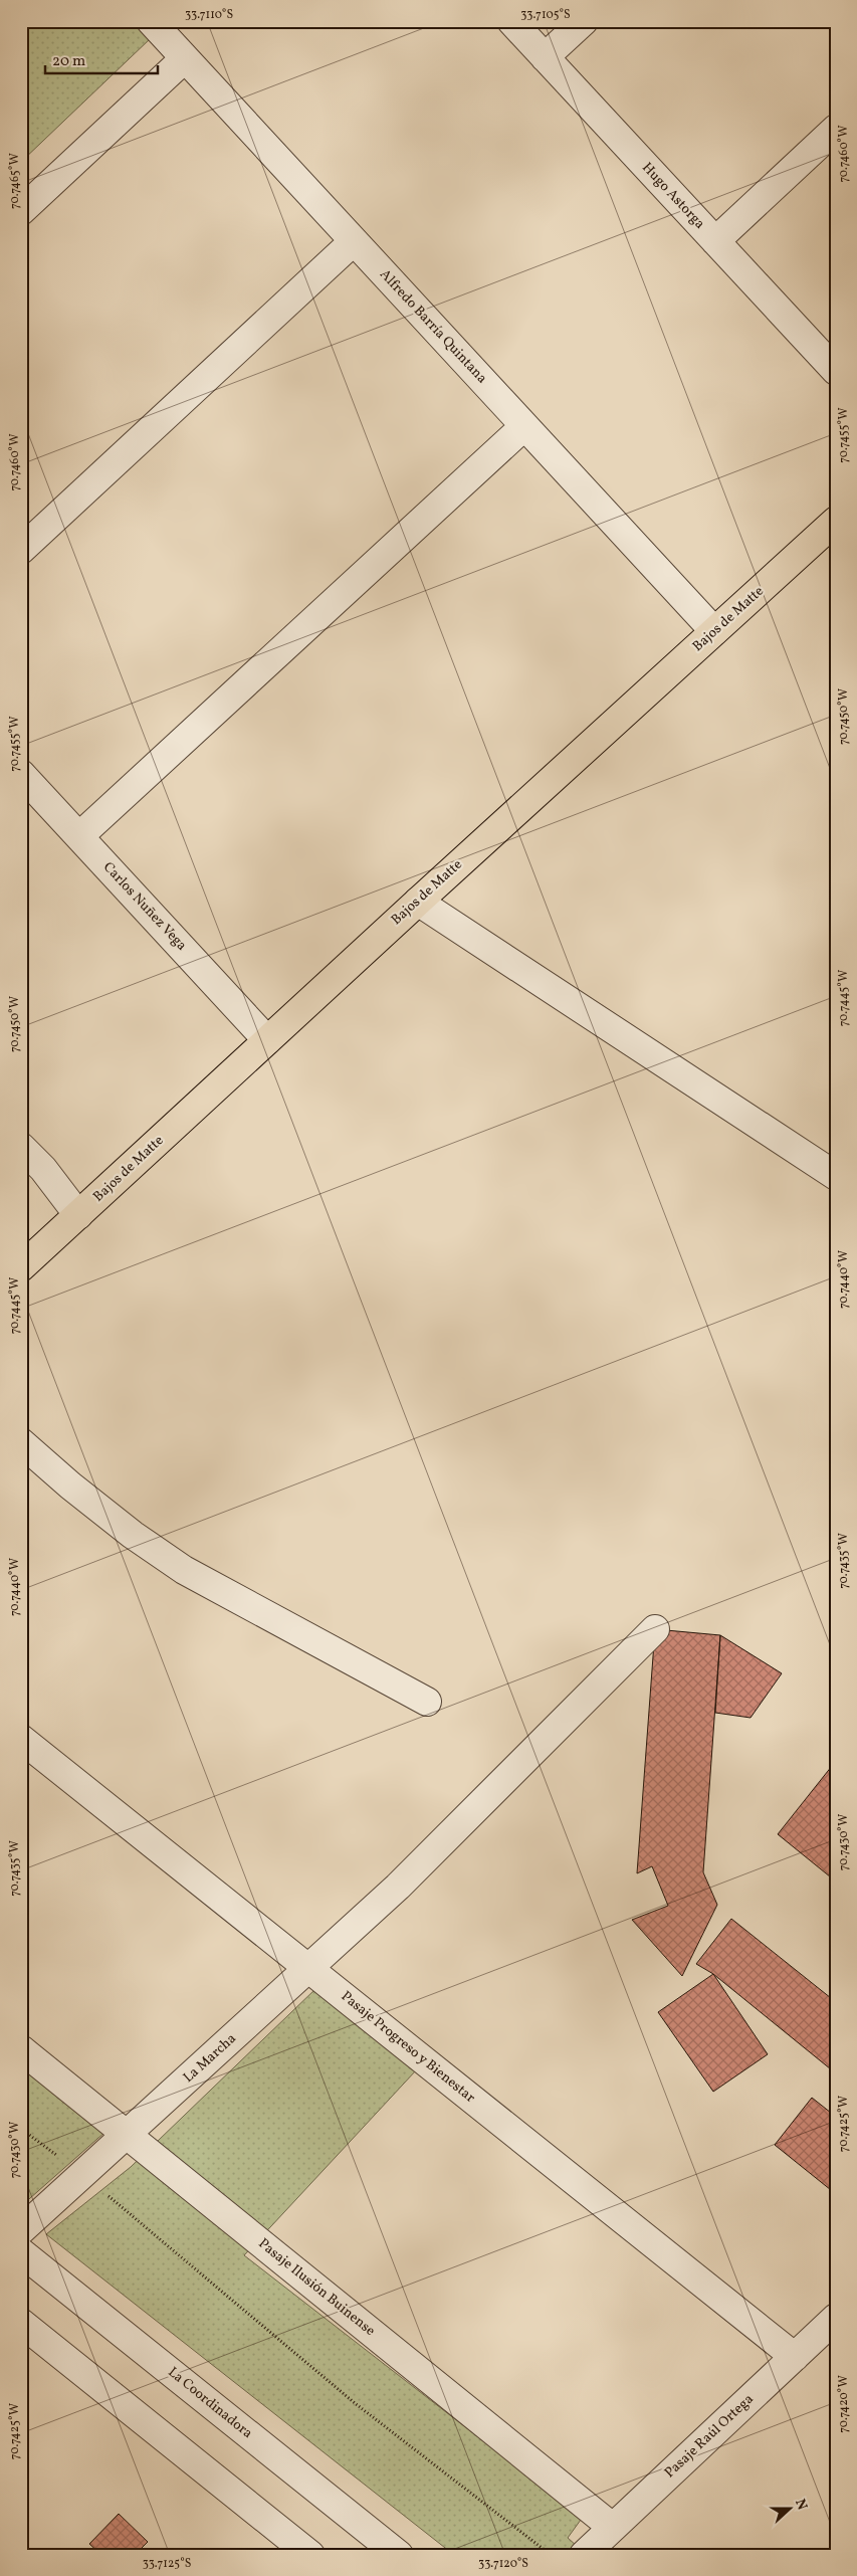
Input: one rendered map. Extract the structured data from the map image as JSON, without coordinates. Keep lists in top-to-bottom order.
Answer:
{
  "streets": {
    "main road": ["Bajos de Matte"],
    "street": [
      "Hugo Astorga",
      "Alfredo Barría Quintana",
      "Carlos Nuñez Vega",
      "Pasaje Progreso y Bienestar",
      "La Marcha",
      "Pasaje Ilusión Buinense",
      "La Coordinadora",
      "Pasaje Raúl Ortega"
    ]
  },
  "crossings": [
    ["Alfredo Barría Quintana", "Bajos de Matte"],
    ["Bajos de Matte", "Carlos Nuñez Vega"],
    ["Pasaje Progreso y Bienestar", "La Marcha"],
    ["Pasaje Progreso y Bienestar", "Pasaje Raúl Ortega"],
    ["La Marcha", "Pasaje Ilusión Buinense"],
    ["Pasaje Ilusión Buinense", "Pasaje Raúl Ortega"]
  ],
  "scale_bar": "20 m",
  "north": "right",
  "coordinates": [
    "33.7110°S",
    "33.7105°S",
    "70.7460°W",
    "70.7465°W",
    "70.7455°W",
    "70.7450°W",
    "70.7445°W",
    "70.7440°W",
    "70.7435°W",
    "70.7430°W",
    "70.7425°W",
    "70.7420°W",
    "33.7125°S",
    "33.7120°S"
  ]
}
